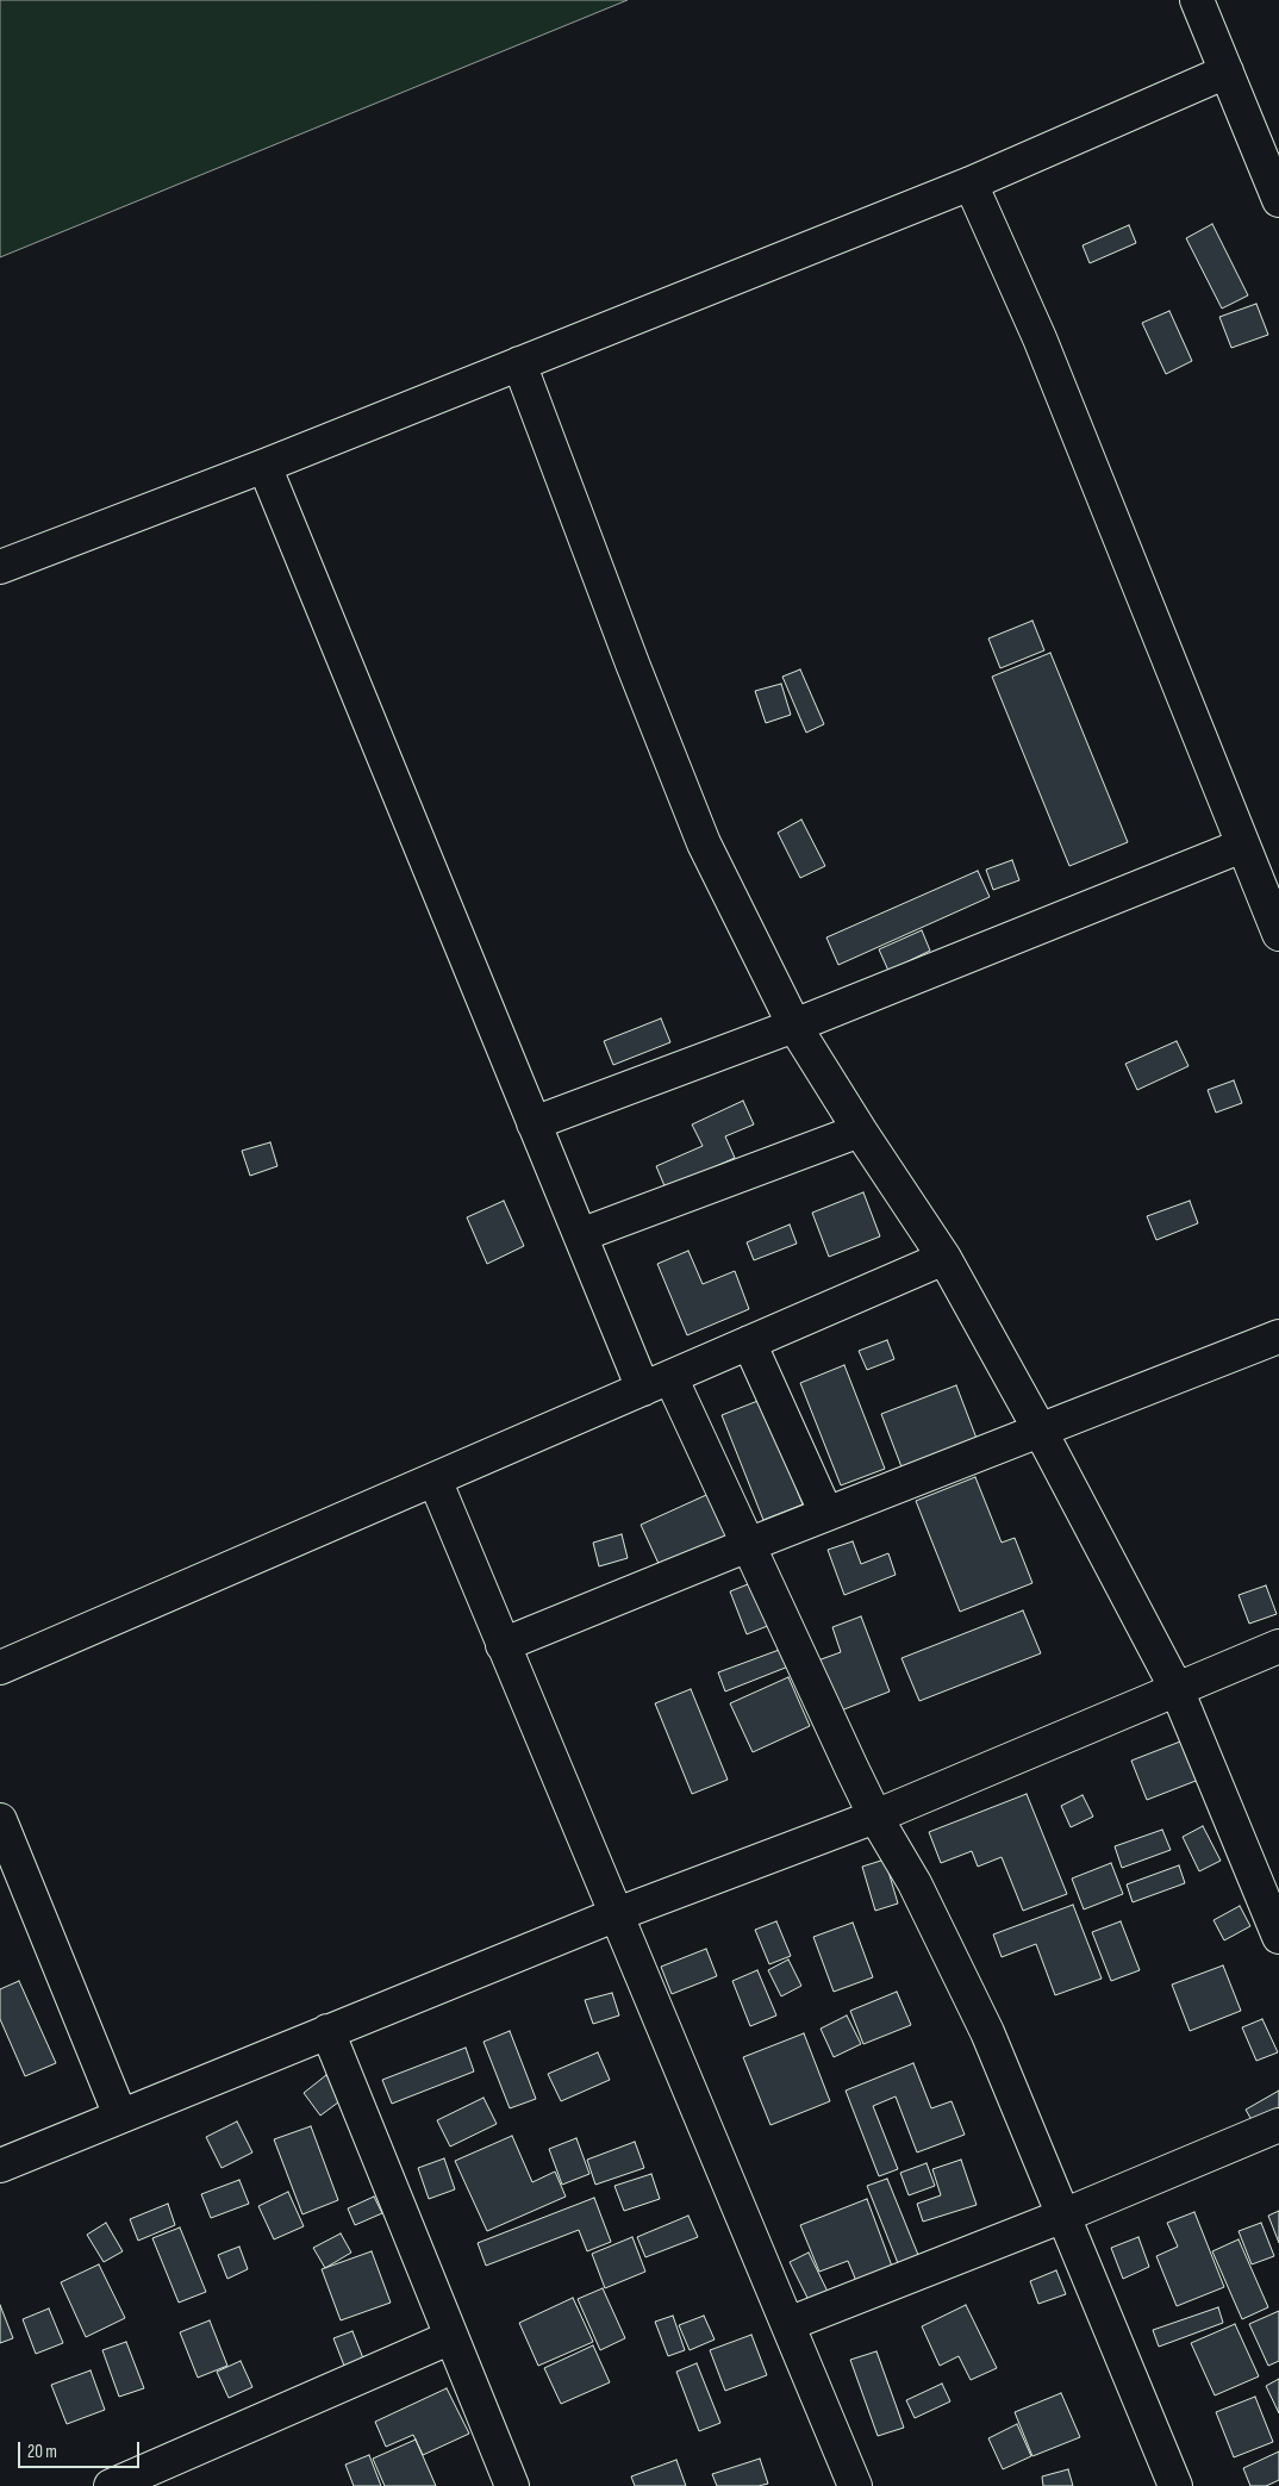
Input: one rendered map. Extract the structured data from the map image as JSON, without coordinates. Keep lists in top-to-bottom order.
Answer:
{
  "scale_bar": "20 m"
}
